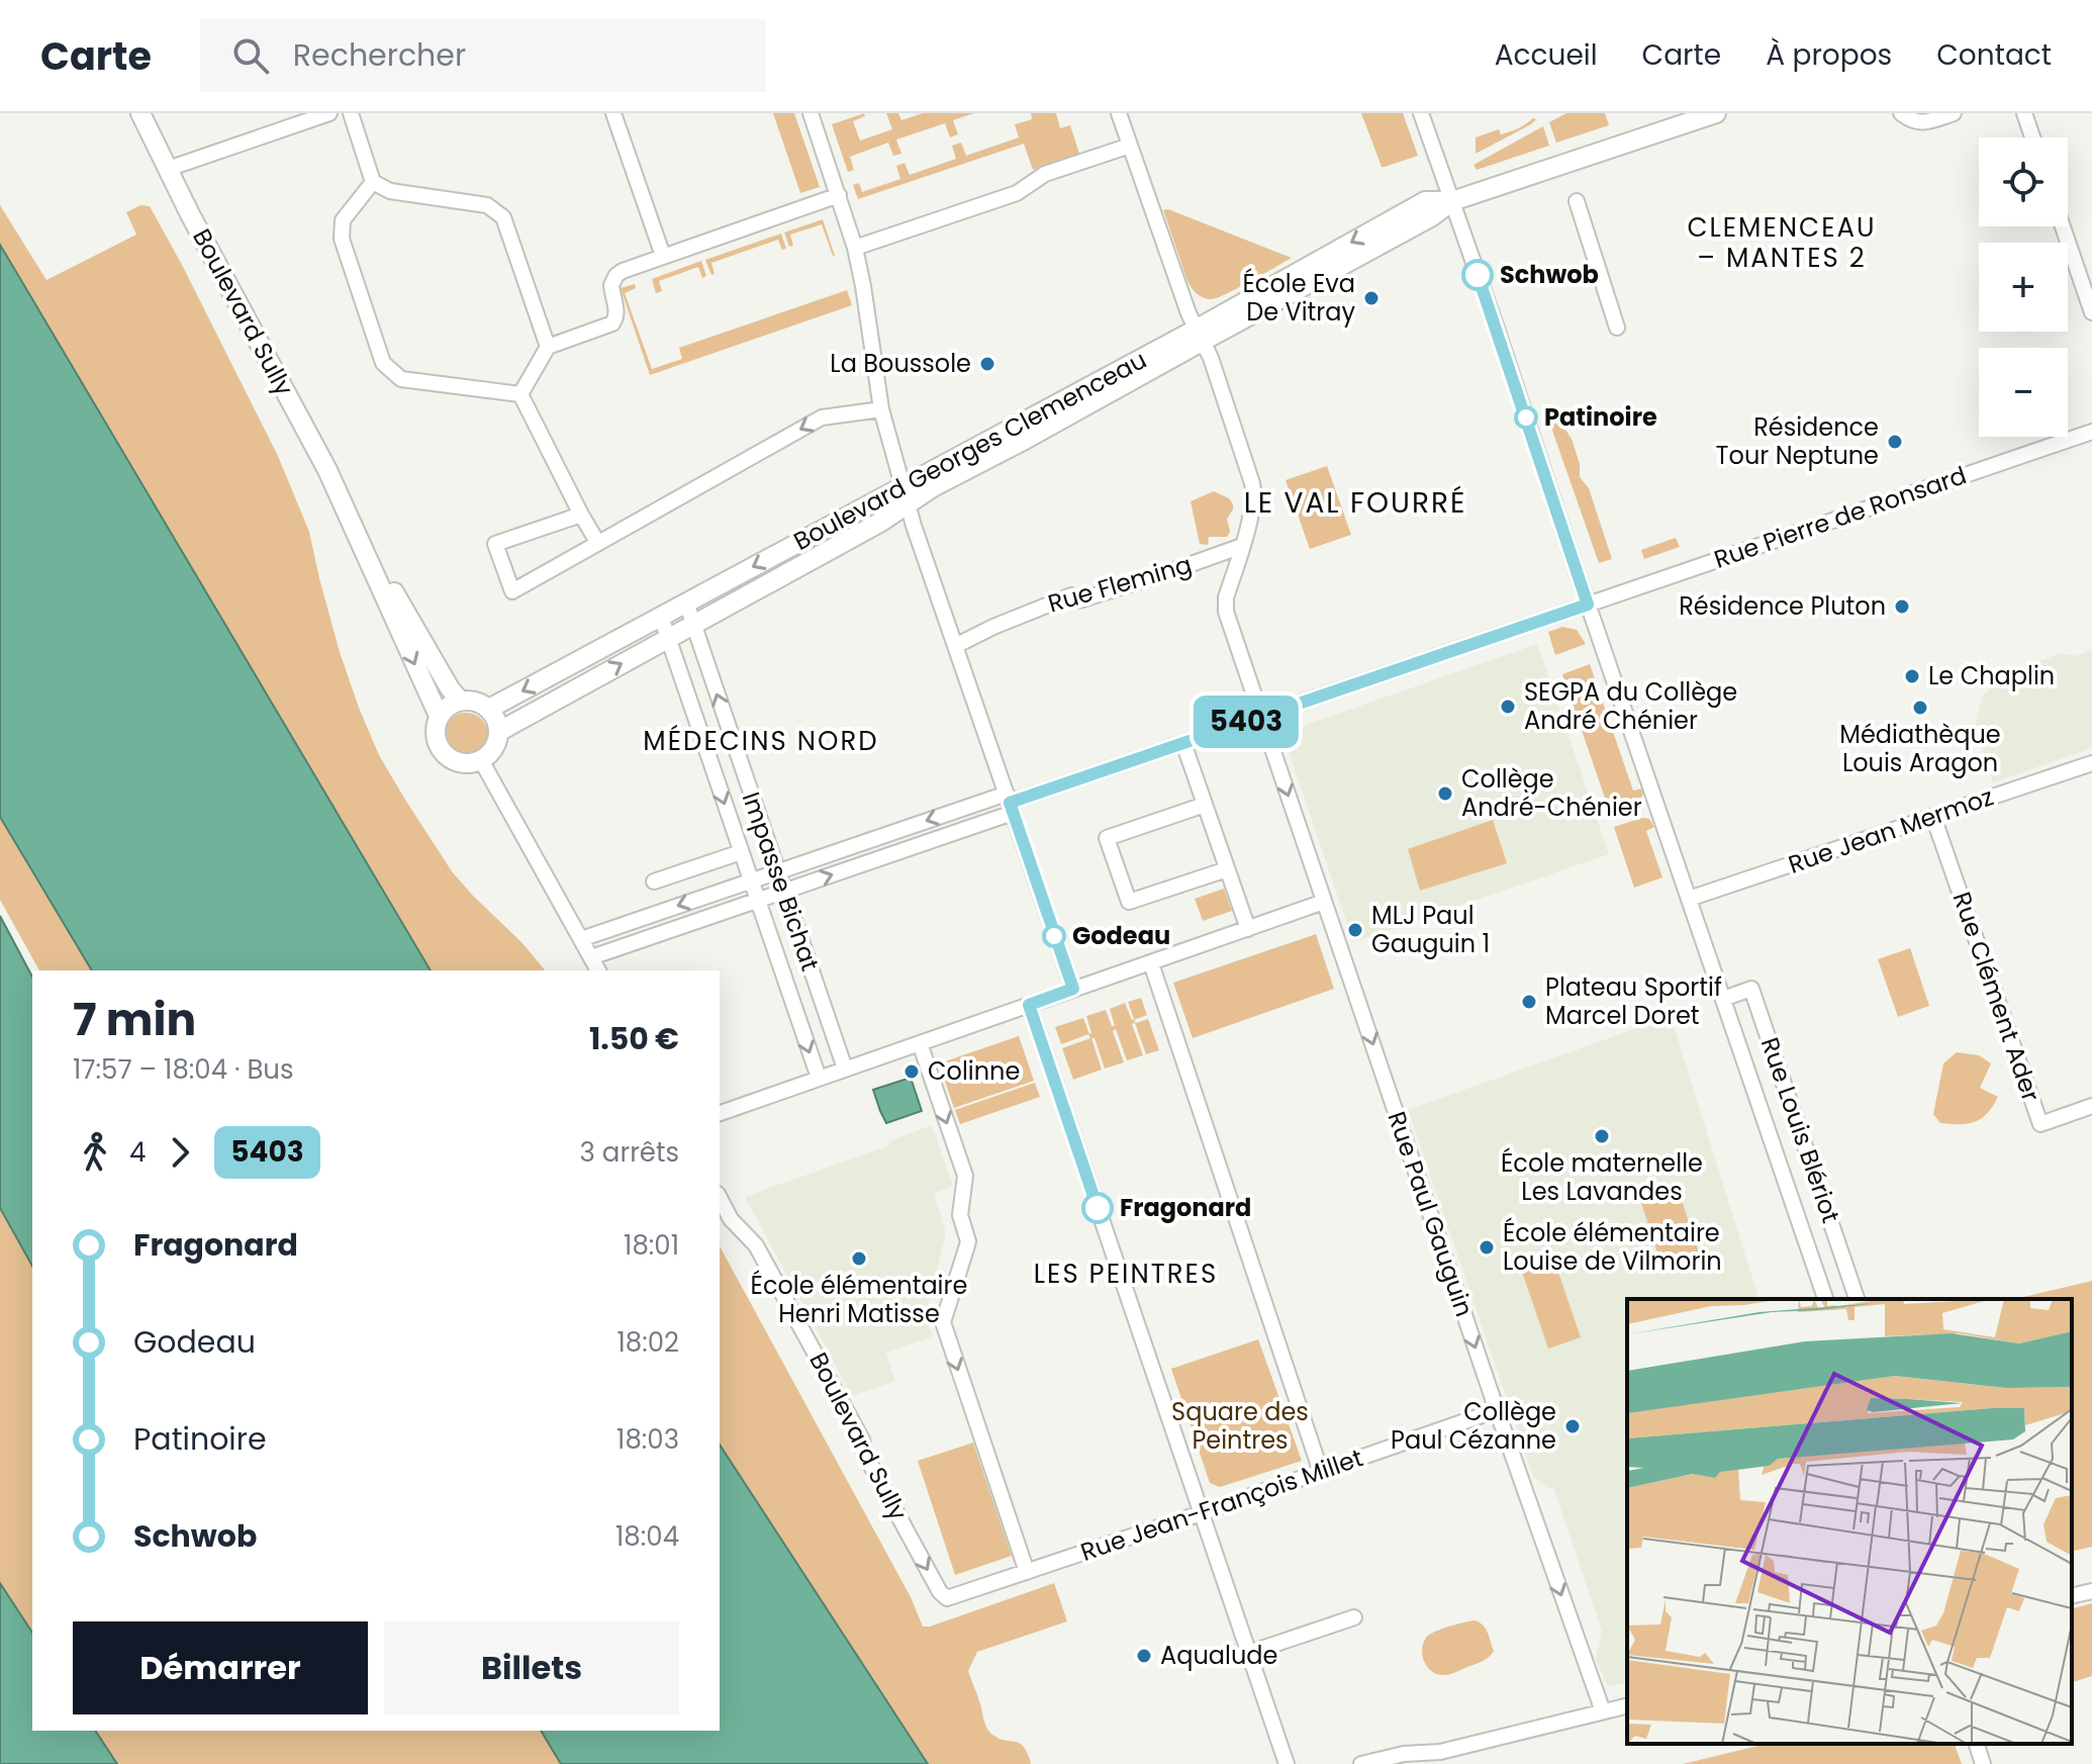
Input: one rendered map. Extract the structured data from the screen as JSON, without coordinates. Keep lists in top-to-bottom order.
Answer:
{
  "streets": {
    "main road": ["Boulevard Sully", "Boulevard Georges Clemenceau"],
    "street": [
      "Rue Pierre de Ronsard",
      "Rue Fleming",
      "Rue Jean Mermoz",
      "Impasse Bichat",
      "Rue Clément Ader",
      "Rue Louis Blériot",
      "Rue Paul Gauguin",
      "Rue Jean-François Millet"
    ]
  },
  "crossings": [
    ["Boulevard Sully", "Boulevard Georges Clemenceau"],
    ["Boulevard Sully", "Rue Jean-François Millet"],
    ["Boulevard Georges Clemenceau", "Impasse Bichat"],
    ["Boulevard Georges Clemenceau", "Rue Paul Gauguin"],
    ["Rue Pierre de Ronsard", "Rue Paul Gauguin"],
    ["Rue Fleming", "Rue Paul Gauguin"],
    ["Rue Jean Mermoz", "Rue Clément Ader"],
    ["Rue Paul Gauguin", "Rue Jean-François Millet"]
  ],
  "one_way": ["Rue Paul Gauguin"],
  "districts": [
    "CLEMENCEAU – MANTES 2",
    "LE VAL FOURRÉ",
    "MÉDECINS NORD",
    "LES PEINTRES"
  ],
  "parks": ["Square des Peintres"],
  "places": [
    "Schwob",
    "École Eva De Vitray",
    "La Boussole",
    "Patinoire",
    "Résidence Tour Neptune",
    "Résidence Pluton",
    "Le Chaplin",
    "SEGPA du Collège André Chénier",
    "Médiathèque Louis Aragon",
    "Collège André-Chénier",
    "MLJ Paul Gauguin 1",
    "Godeau",
    "Plateau Sportif Marcel Doret",
    "Colinne",
    "École maternelle Les Lavandes",
    "Fragonard",
    "École élémentaire Louise de Vilmorin",
    "École élémentaire Henri Matisse",
    "Collège Paul Cézanne",
    "Aqualude"
  ],
  "lines": ["bus line 5403"],
  "page": {
    "header": "Carte",
    "search": "Rechercher",
    "nav": [
      "Accueil",
      "Carte",
      "À propos",
      "Contact"
    ],
    "on_map": "5403",
    "map_buttons": ["+", "−"],
    "heading": ["7 min", "17:57 – 18:04 · Bus", "1.50 €"],
    "legs": ["4", "5403", "3 arrêts"],
    "list": [
      {
        "name": "Fragonard",
        "value": "18:01"
      },
      {
        "name": "Godeau",
        "value": "18:02"
      },
      {
        "name": "Patinoire",
        "value": "18:03"
      },
      {
        "name": "Schwob",
        "value": "18:04"
      }
    ],
    "buttons": ["Démarrer", "Billets"]
  }
}
